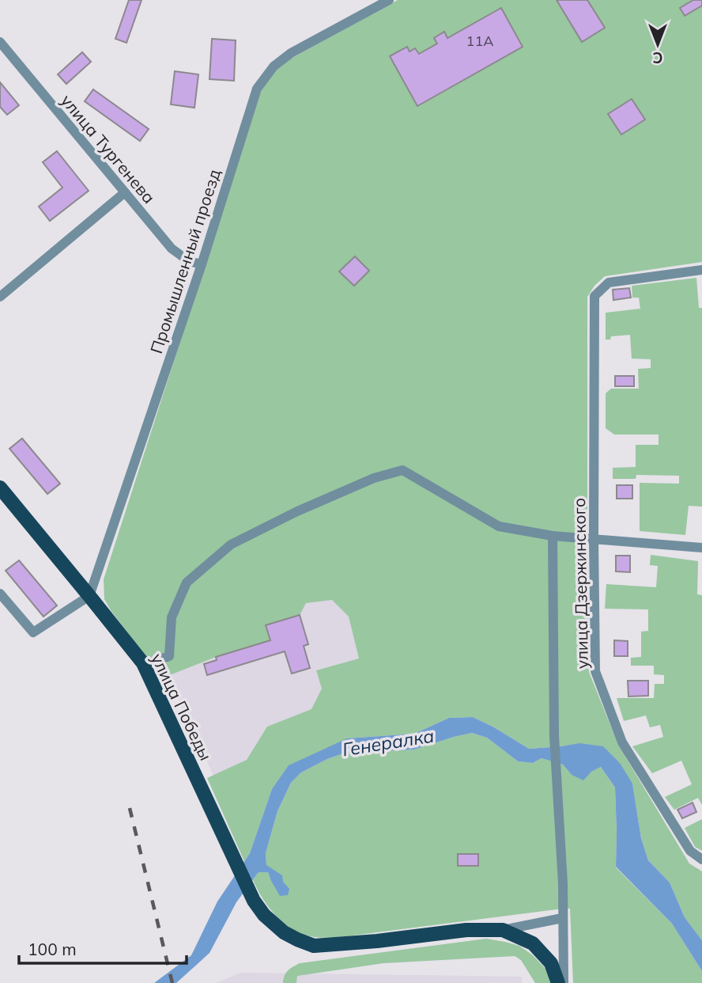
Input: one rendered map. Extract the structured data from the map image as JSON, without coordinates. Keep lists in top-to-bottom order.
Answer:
{
  "streets": {
    "main road": ["улица Победы"],
    "street": ["улица Тургенева", "Промышленный проезд", "улица Дзержинского"]
  },
  "crossings": [
    ["улица Тургенева", "Промышленный проезд"],
    ["Промышленный проезд", "улица Победы"]
  ],
  "water": ["Генералка"],
  "house_numbers": ["11А"],
  "scale_bar": "100 m",
  "north": "bottom"
}
